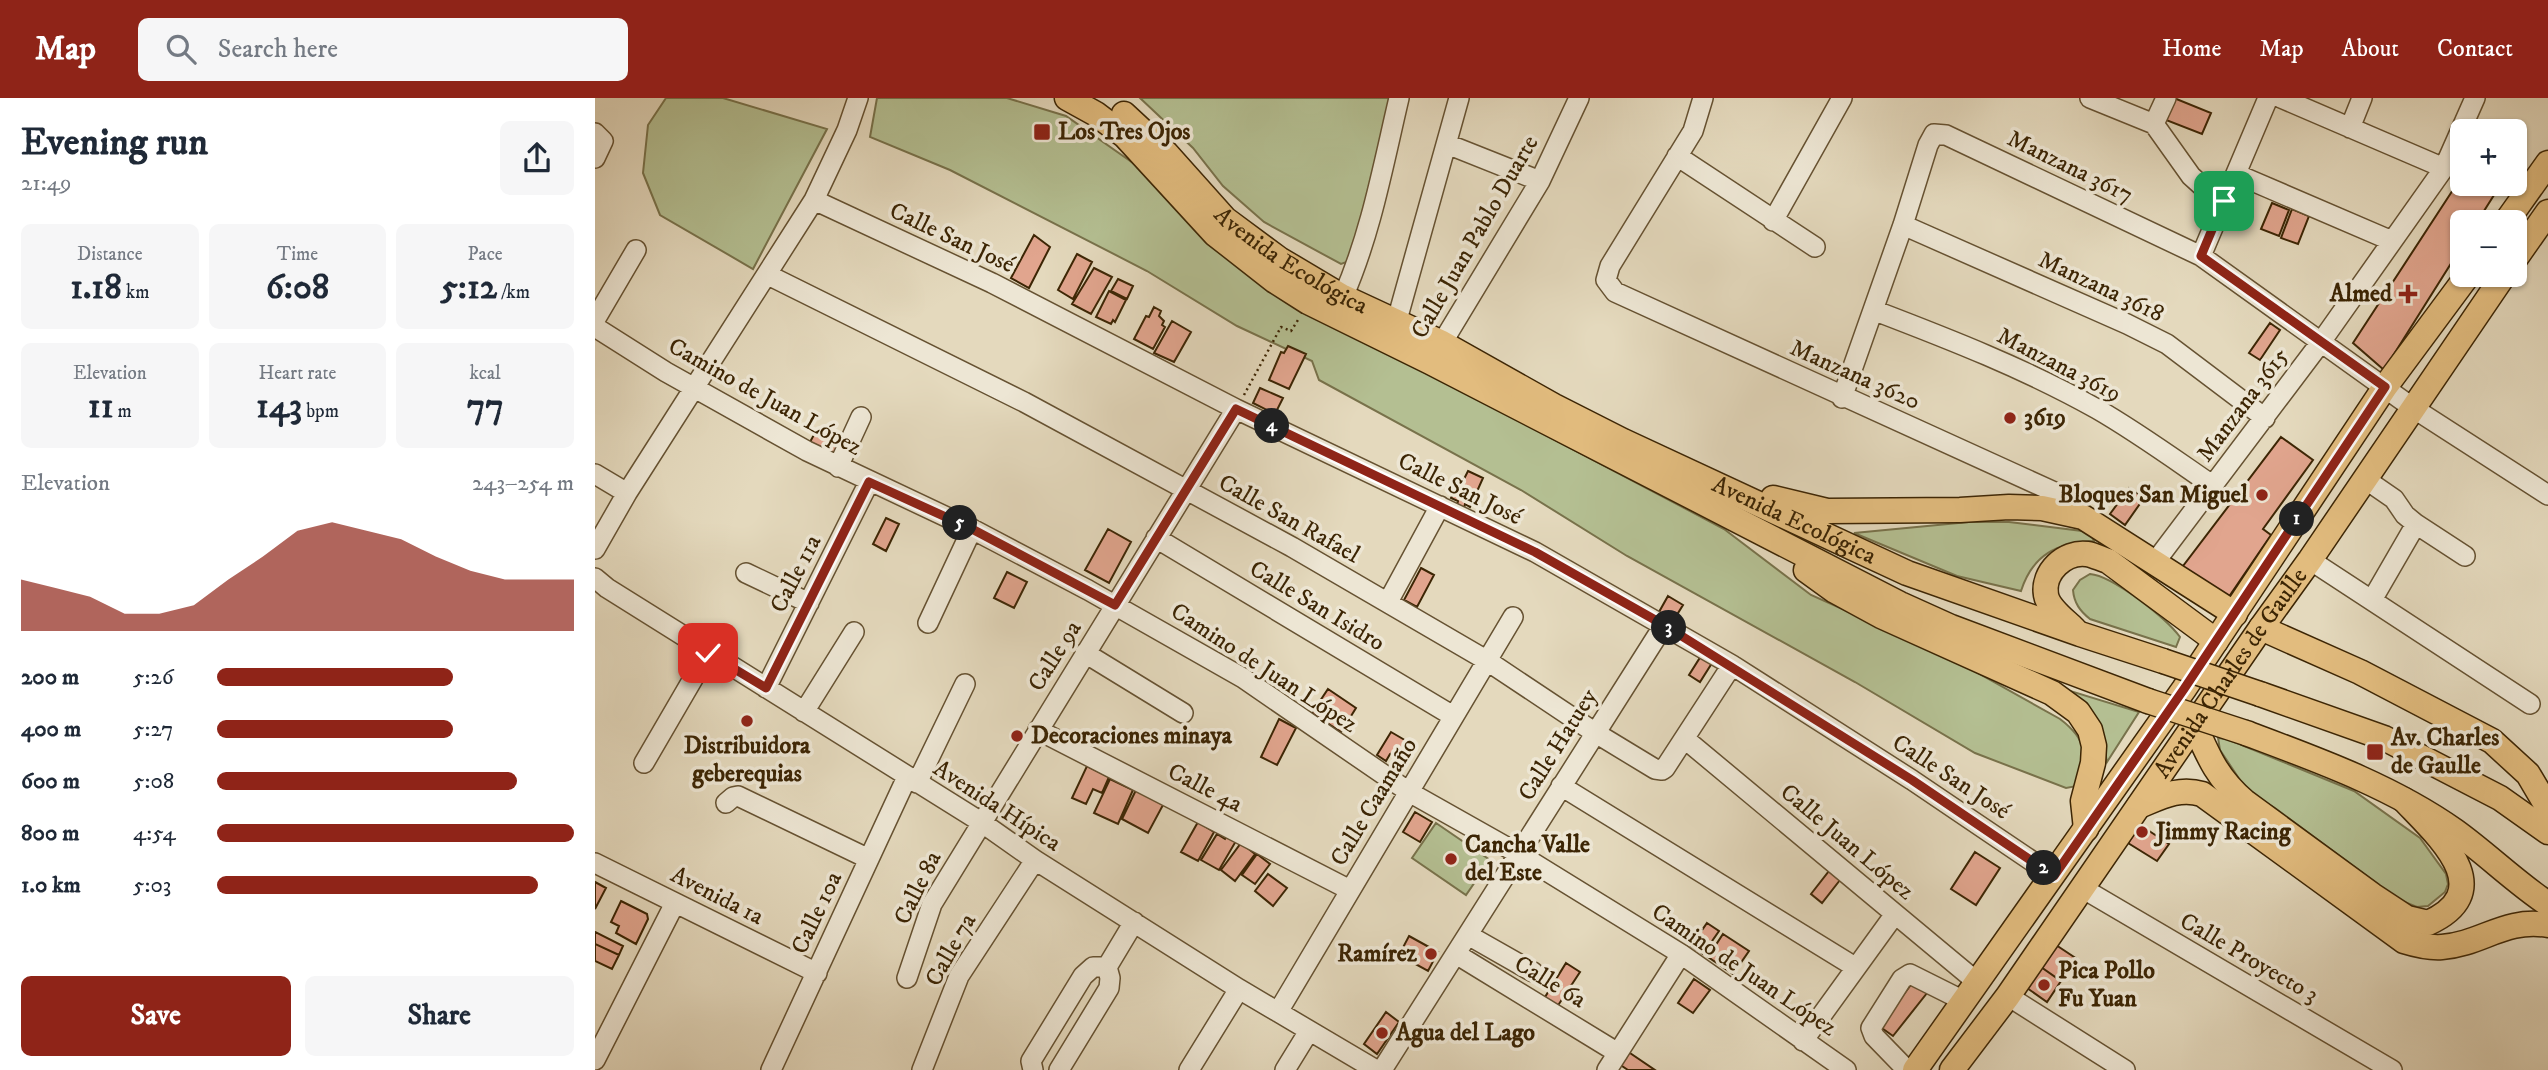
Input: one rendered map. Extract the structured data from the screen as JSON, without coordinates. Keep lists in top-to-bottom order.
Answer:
{
  "streets": {
    "main road": ["Avenida Ecológica", "Avenida Charles de Gaulle"],
    "street": [
      "Manzana 3617",
      "Calle Juan Pablo Duarte",
      "Calle San José",
      "Manzana 3618",
      "Manzana 3619",
      "Manzana 3620",
      "Camino de Juan López",
      "Manzana 3615",
      "Calle San Rafael",
      "Calle 11a",
      "Calle San Isidro",
      "Calle 9a",
      "Calle Hatuey",
      "Calle 4a",
      "Calle Caamaño",
      "Avenida Hípica",
      "Calle Juan López",
      "Calle 8a",
      "Avenida 1a",
      "Calle 10a",
      "Calle 7a",
      "Calle Proyecto 3",
      "Calle 6a"
    ]
  },
  "crossings": [
    ["Manzana 3617", "Manzana 3618"],
    ["Manzana 3617", "Manzana 3619"],
    ["Manzana 3617", "Manzana 3620"],
    ["Manzana 3617", "Manzana 3615"],
    ["Manzana 3617", "Avenida Charles de Gaulle"],
    ["Calle Juan Pablo Duarte", "Avenida Ecológica"],
    ["Calle San José", "Calle 9a"],
    ["Calle San José", "Avenida Charles de Gaulle"],
    ["Calle San José", "Calle Hatuey"],
    ["Manzana 3618", "Manzana 3615"],
    ["Manzana 3619", "Manzana 3615"],
    ["Camino de Juan López", "Calle 11a"],
    ["Camino de Juan López", "Calle 9a"],
    ["Camino de Juan López", "Calle Hatuey"],
    ["Camino de Juan López", "Calle Caamaño"],
    ["Calle San Rafael", "Calle 9a"],
    ["Calle San Rafael", "Calle Hatuey"],
    ["Calle San Rafael", "Calle Caamaño"],
    ["Calle San Rafael", "Calle Juan López"],
    ["Calle 11a", "Avenida Hípica"],
    ["Calle San Isidro", "Calle 9a"],
    ["Calle San Isidro", "Calle Caamaño"],
    ["Calle 9a", "Calle 4a"],
    ["Calle 9a", "Avenida Hípica"],
    ["Calle 9a", "Calle 8a"],
    ["Avenida Charles de Gaulle", "Calle Juan López"],
    ["Avenida Charles de Gaulle", "Calle Proyecto 3"],
    ["Calle Hatuey", "Calle 6a"],
    ["Calle 4a", "Calle Caamaño"],
    ["Calle Caamaño", "Avenida Hípica"],
    ["Avenida Hípica", "Calle 8a"],
    ["Avenida Hípica", "Calle 10a"],
    ["Avenida Hípica", "Calle 7a"],
    ["Avenida 1a", "Calle 10a"]
  ],
  "places": {
    "transit": ["Los Tres Ojos", "Av. Charles de Gaulle"],
    "health": ["Almed"],
    "other": [
      "3619",
      "Bloques San Miguel",
      "Distribuidora geberequias",
      "Decoraciones minaya",
      "Jimmy Racing",
      "Cancha Valle del Este",
      "Ramírez",
      "Pica Pollo Fu Yuan",
      "Agua del Lago"
    ]
  },
  "page": {
    "header": "Map",
    "search": "Search here",
    "nav": [
      "Home",
      "Map",
      "About",
      "Contact"
    ],
    "heading": ["Evening run", "21:49"],
    "map_buttons": ["+", "−"],
    "stats": [
      ["Distance", "1.18 km"],
      ["Time", "6:08"],
      ["Pace", "5:12 /km"],
      ["Elevation", "11 m"],
      ["Heart rate", "143 bpm"],
      ["kcal", "77"]
    ],
    "pins": [
      "4",
      "1",
      "5",
      "3",
      "2"
    ],
    "chart": ["Elevation", "243–254 m"],
    "list": [
      {
        "name": "200 m",
        "note": "5:26"
      },
      {
        "name": "400 m",
        "note": "5:27"
      },
      {
        "name": "600 m",
        "note": "5:08"
      },
      {
        "name": "800 m",
        "note": "4:54"
      },
      {
        "name": "1.0 km",
        "note": "5:03"
      }
    ],
    "buttons": ["Save", "Share"]
  }
}
